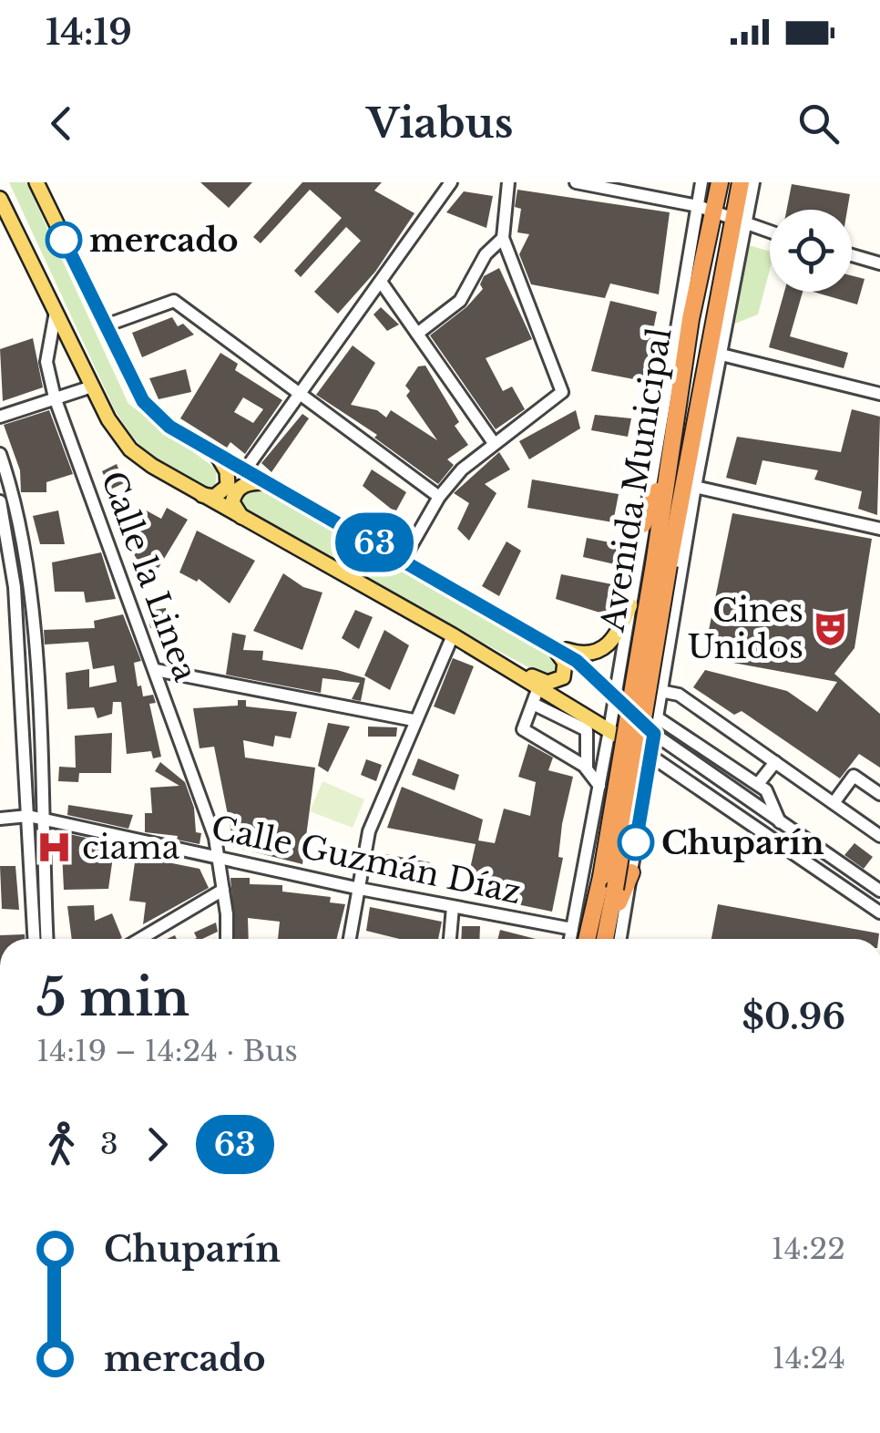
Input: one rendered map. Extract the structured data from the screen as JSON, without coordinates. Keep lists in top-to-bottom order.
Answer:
{
  "streets": {
    "highway": ["Avenida Municipal"],
    "street": ["Calle la Linea", "Calle Guzmán Díaz"]
  },
  "crossings": [
    ["Avenida Municipal", "Calle Guzmán Díaz"],
    ["Calle la Linea", "Calle Guzmán Díaz"]
  ],
  "places": {
    "other": ["mercado", "Chuparín"],
    "theatre": ["Cines Unidos"],
    "hospital": ["ciama"]
  },
  "lines": ["bus line 63"],
  "page": {
    "status": "14:19",
    "header": "Viabus",
    "on_map": "63",
    "heading": ["5 min", "14:19 – 14:24 · Bus", "$0.96"],
    "legs": ["3", "63"],
    "list": [
      {
        "name": "Chuparín",
        "value": "14:22"
      },
      {
        "name": "mercado",
        "value": "14:24"
      }
    ]
  }
}
